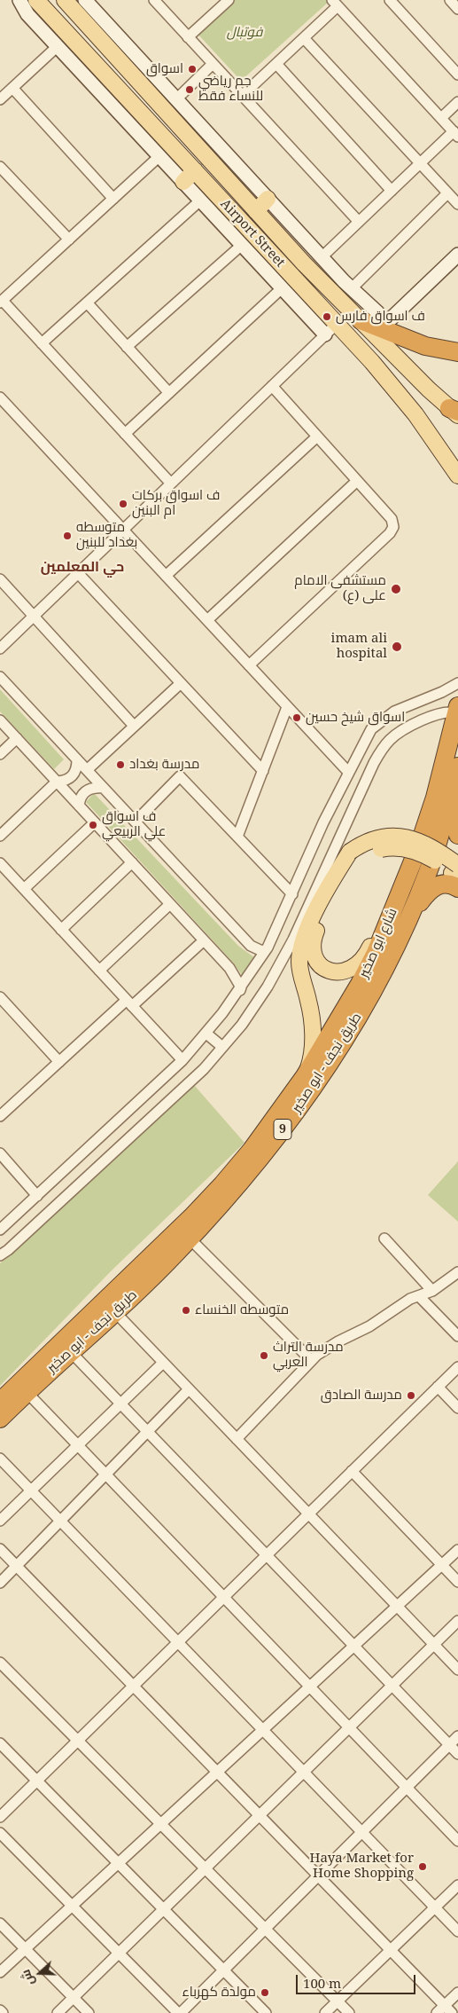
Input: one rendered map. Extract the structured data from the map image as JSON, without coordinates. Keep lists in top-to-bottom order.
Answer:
{
  "streets": {
    "highway": ["شارع ابو صخير", "طريق نجف - ابو صخير", "9"],
    "main road": ["Airport Street"]
  },
  "crossings": [
    ["شارع ابو صخير", "طريق نجف - ابو صخير"]
  ],
  "districts": ["حي المعلمين"],
  "parks": ["فوتبال"],
  "places": [
    "اسواق",
    "جم رياضي للنساء فقط",
    "ف اسواق فارس",
    "ف اسواق بركات ام البنين",
    "متوسطه بغداد للبنين",
    "مستشفی الامام علی (ع)",
    "imam ali hospital",
    "اسواق شيخ حسين",
    "مدرسة بغداد",
    "ف اسواق علي الربيعي",
    "متوسطه الخنساء",
    "مدرسة التراث العربي",
    "مدرسة الصادق",
    "Haya Market for Home Shopping",
    "مولدة كهرباء"
  ],
  "scale_bar": "100 m",
  "north": "left"
}
